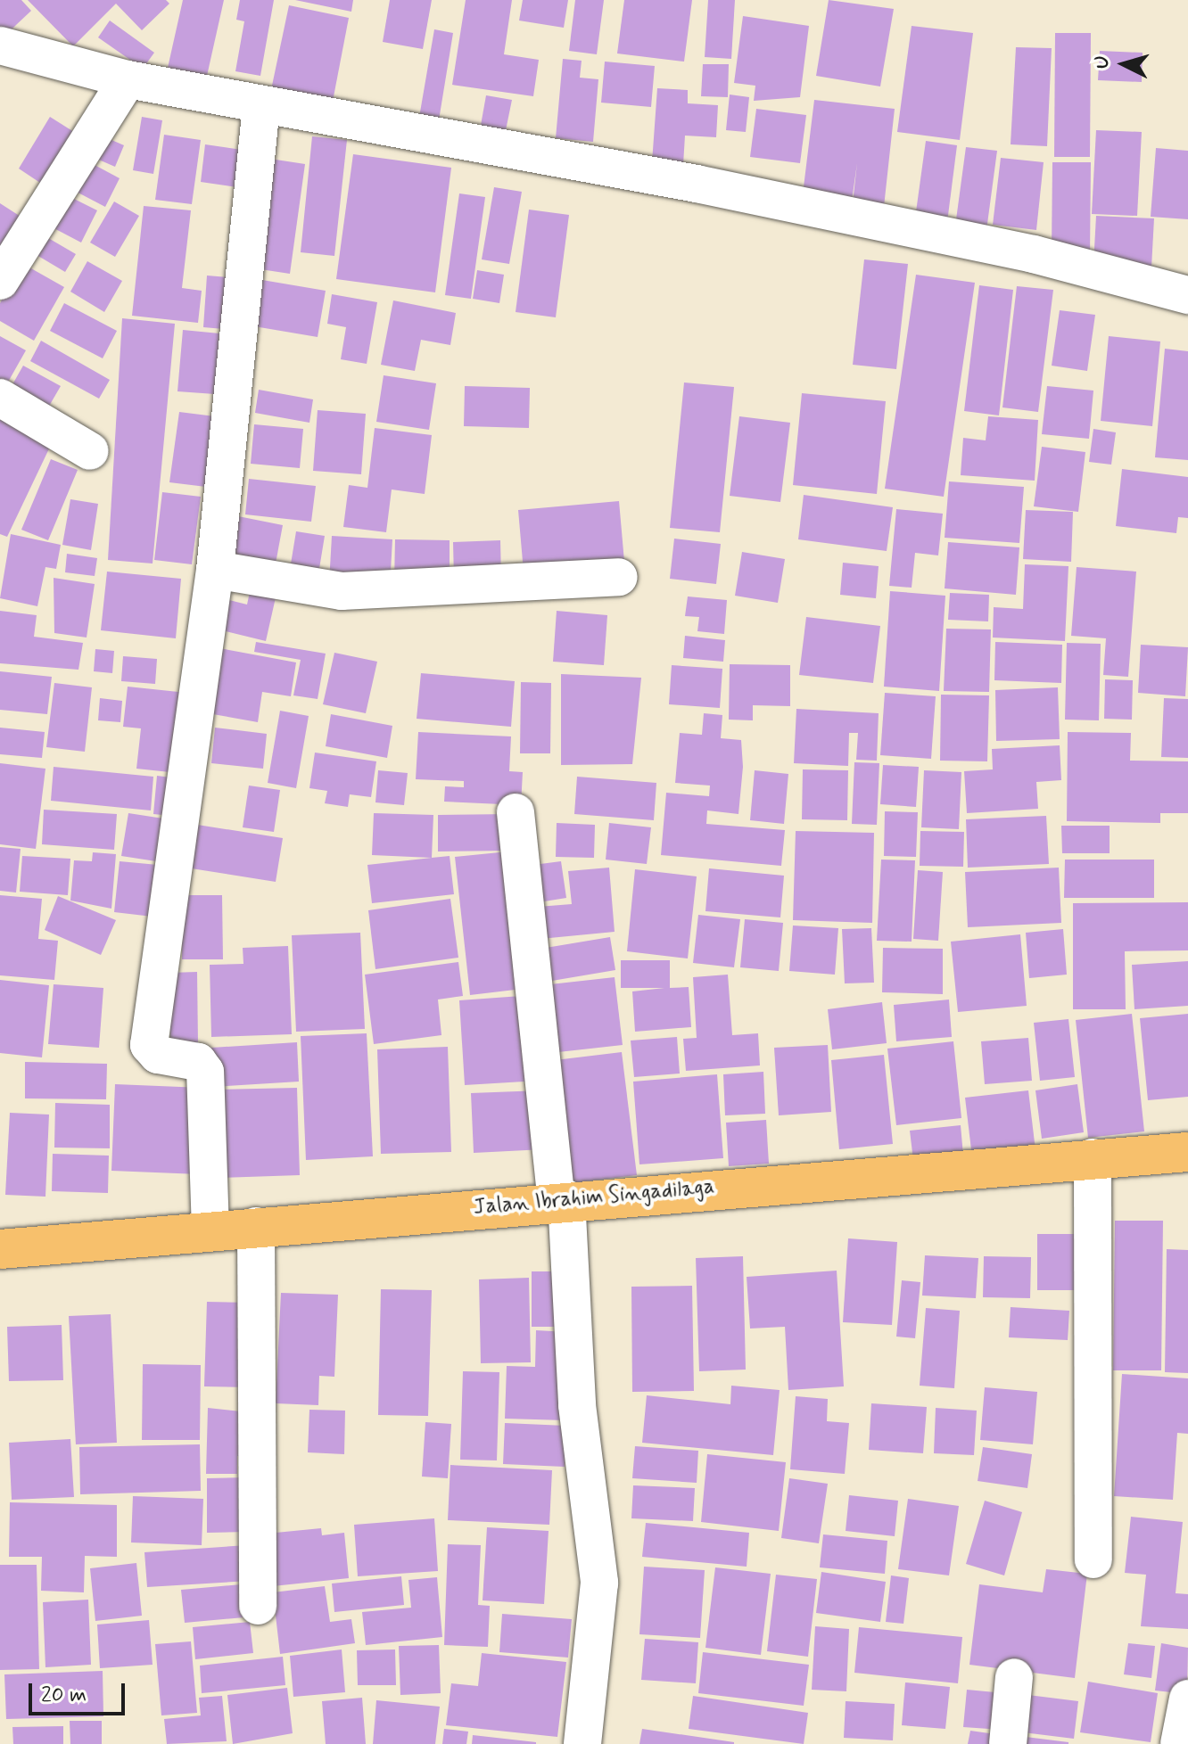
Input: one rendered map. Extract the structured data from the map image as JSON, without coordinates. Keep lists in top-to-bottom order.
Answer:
{
  "streets": {
    "highway": ["Jalan Ibrahim Singadilaga"]
  },
  "scale_bar": "20 m",
  "north": "left"
}
